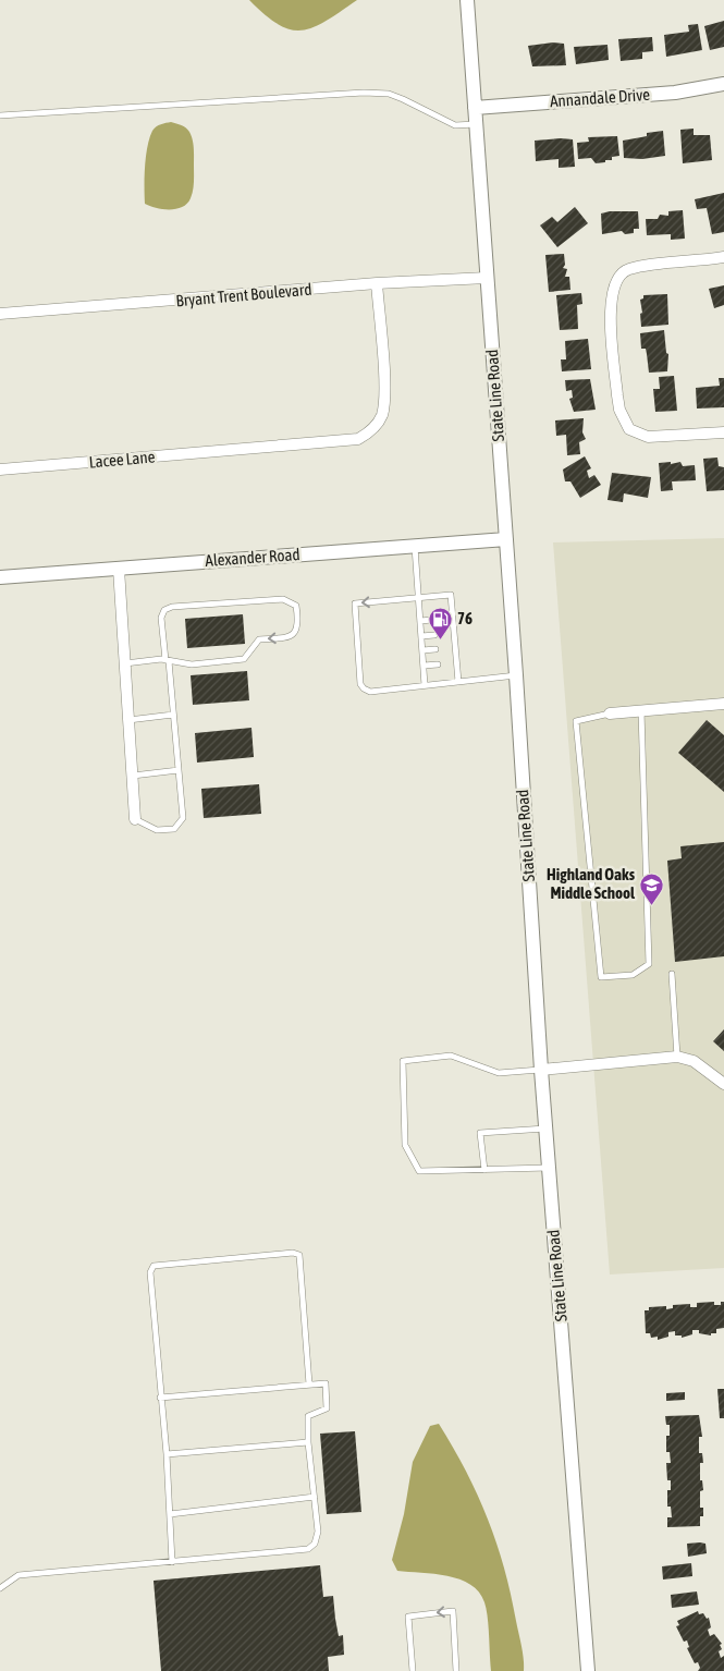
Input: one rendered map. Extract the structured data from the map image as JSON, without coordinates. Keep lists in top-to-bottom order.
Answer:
{
  "streets": {
    "street": [
      "Annandale Drive",
      "Bryant Trent Boulevard",
      "State Line Road",
      "Lacee Lane",
      "Alexander Road"
    ]
  },
  "crossings": [
    ["Annandale Drive", "State Line Road"],
    ["Bryant Trent Boulevard", "State Line Road"],
    ["Bryant Trent Boulevard", "Lacee Lane"],
    ["State Line Road", "Alexander Road"]
  ],
  "places": {
    "fuel station": ["76"],
    "school or university": ["Highland Oaks Middle School"]
  }
}
